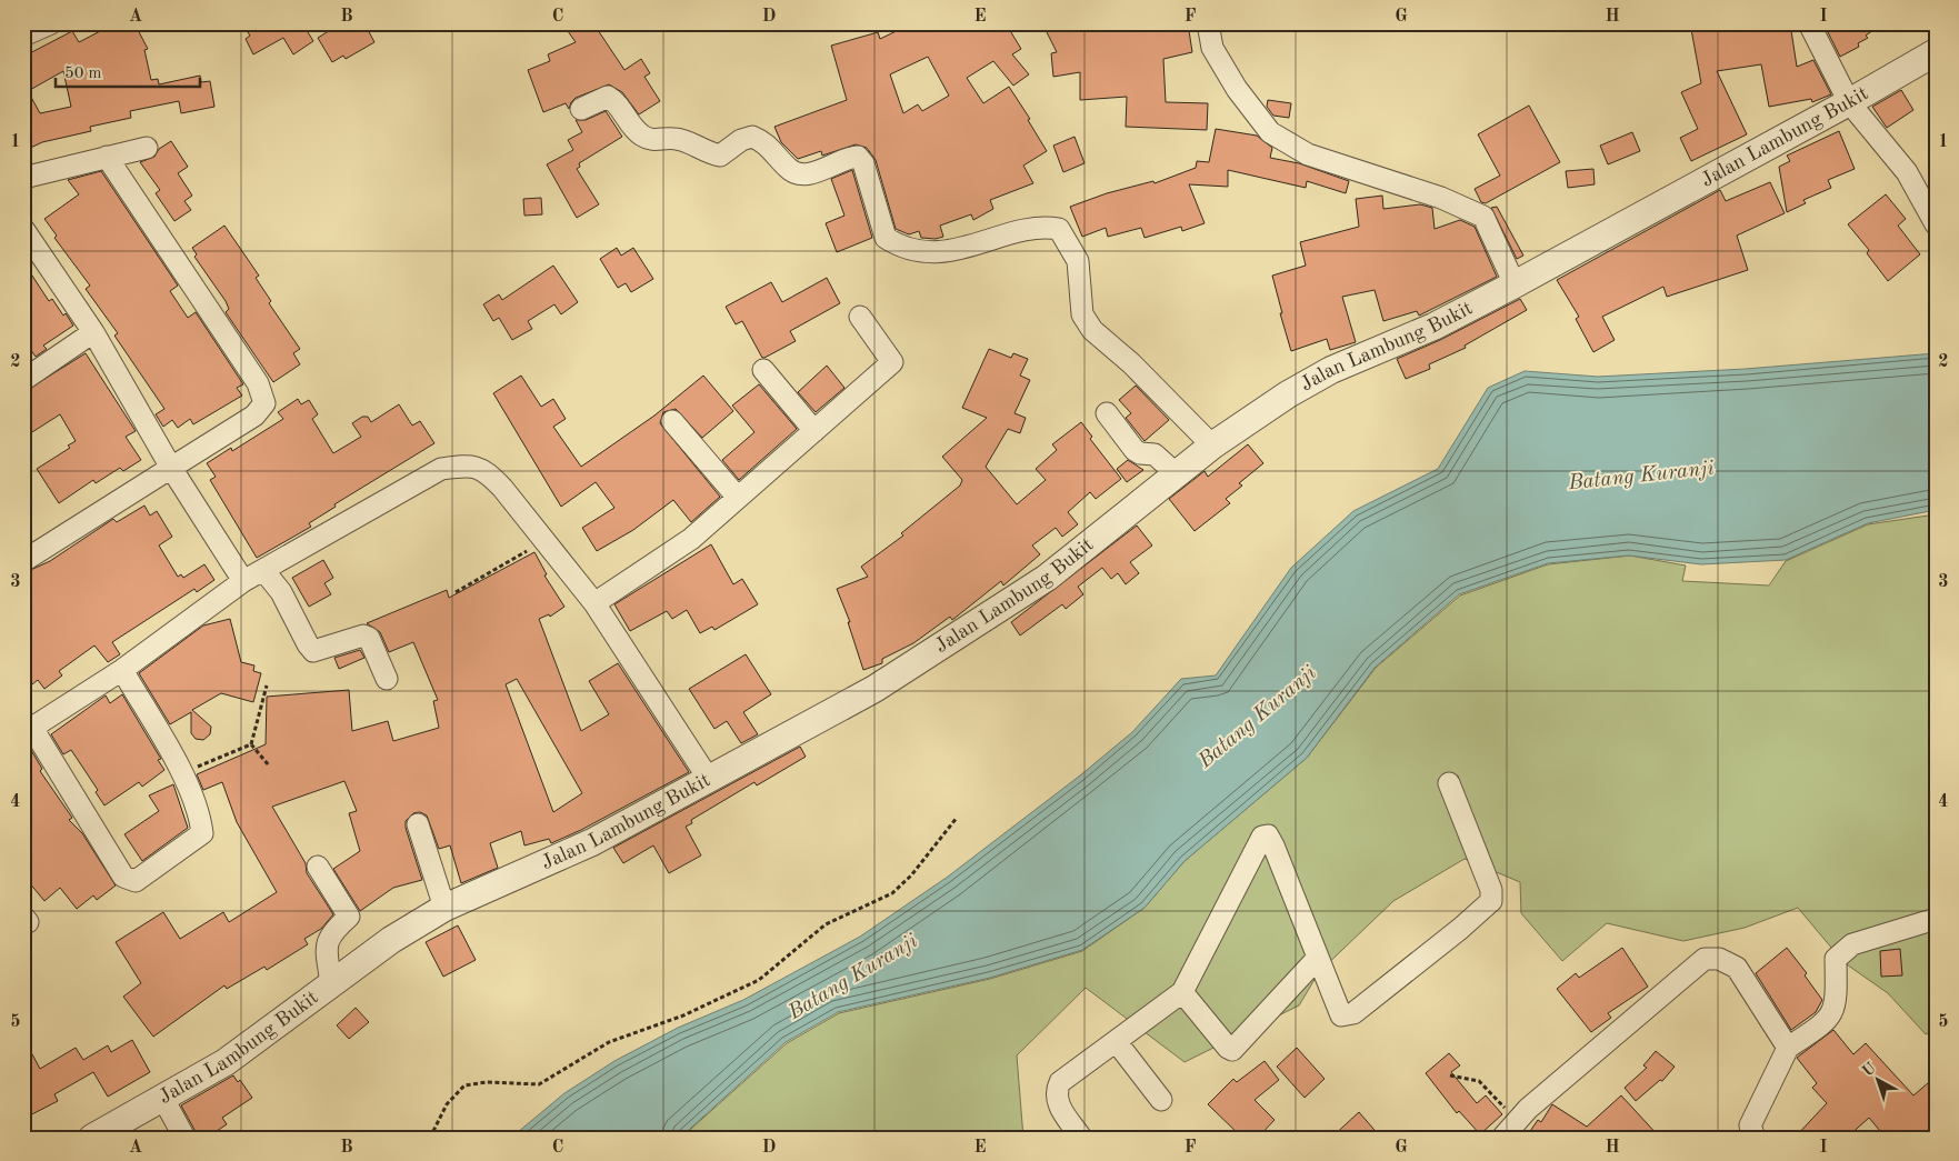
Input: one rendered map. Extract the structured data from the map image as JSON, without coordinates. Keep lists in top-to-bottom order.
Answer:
{
  "streets": {
    "street": ["Jalan Lambung Bukit"]
  },
  "water": ["Batang Kuranji"],
  "scale_bar": "50 m",
  "north": "top left",
  "grid": {
    "columns": [
      "A",
      "B",
      "C",
      "D",
      "E",
      "F",
      "G",
      "H",
      "I"
    ],
    "rows": [
      "1",
      "2",
      "3",
      "4",
      "5"
    ]
  }
}
